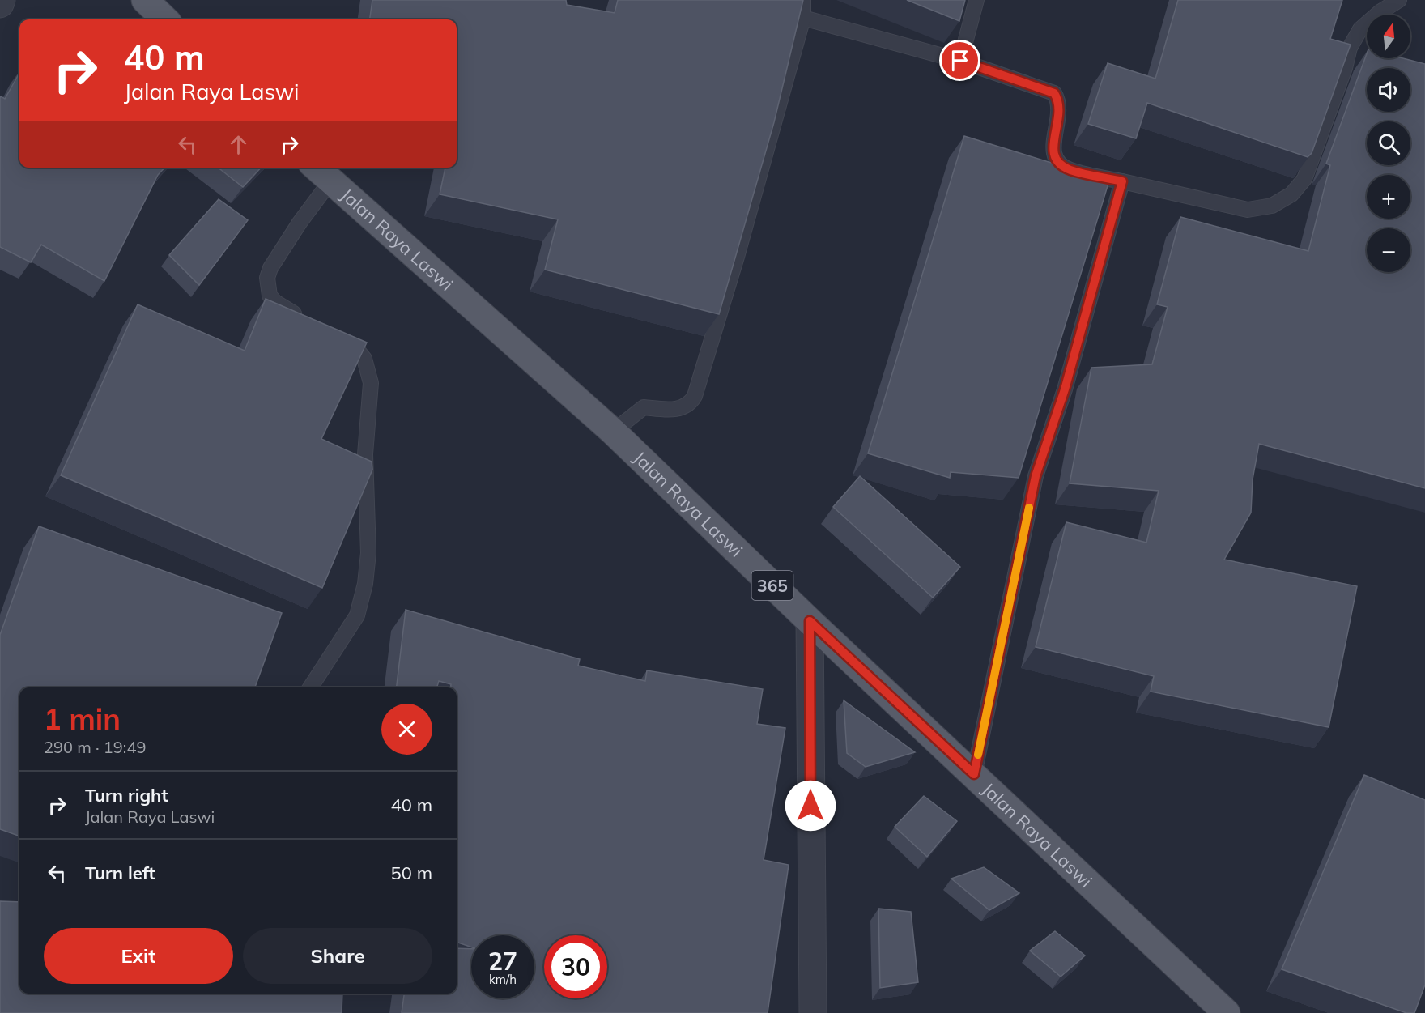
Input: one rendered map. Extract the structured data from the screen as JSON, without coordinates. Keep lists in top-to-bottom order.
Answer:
{
  "streets": {
    "main road": ["Jalan Raya Laswi", "365"]
  },
  "north": "top",
  "page": {
    "map_buttons": ["+", "−"],
    "turn": ["40 m", "Jalan Raya Laswi"],
    "heading": ["1 min", "290 m · 19:49"],
    "list": [
      {
        "name": "Turn right",
        "note": "Jalan Raya Laswi",
        "value": "40 m"
      },
      {
        "name": "Turn left",
        "value": "50 m"
      }
    ],
    "buttons": ["Exit", "Share"],
    "speed": "27 km/h",
    "limit": "30"
  }
}
